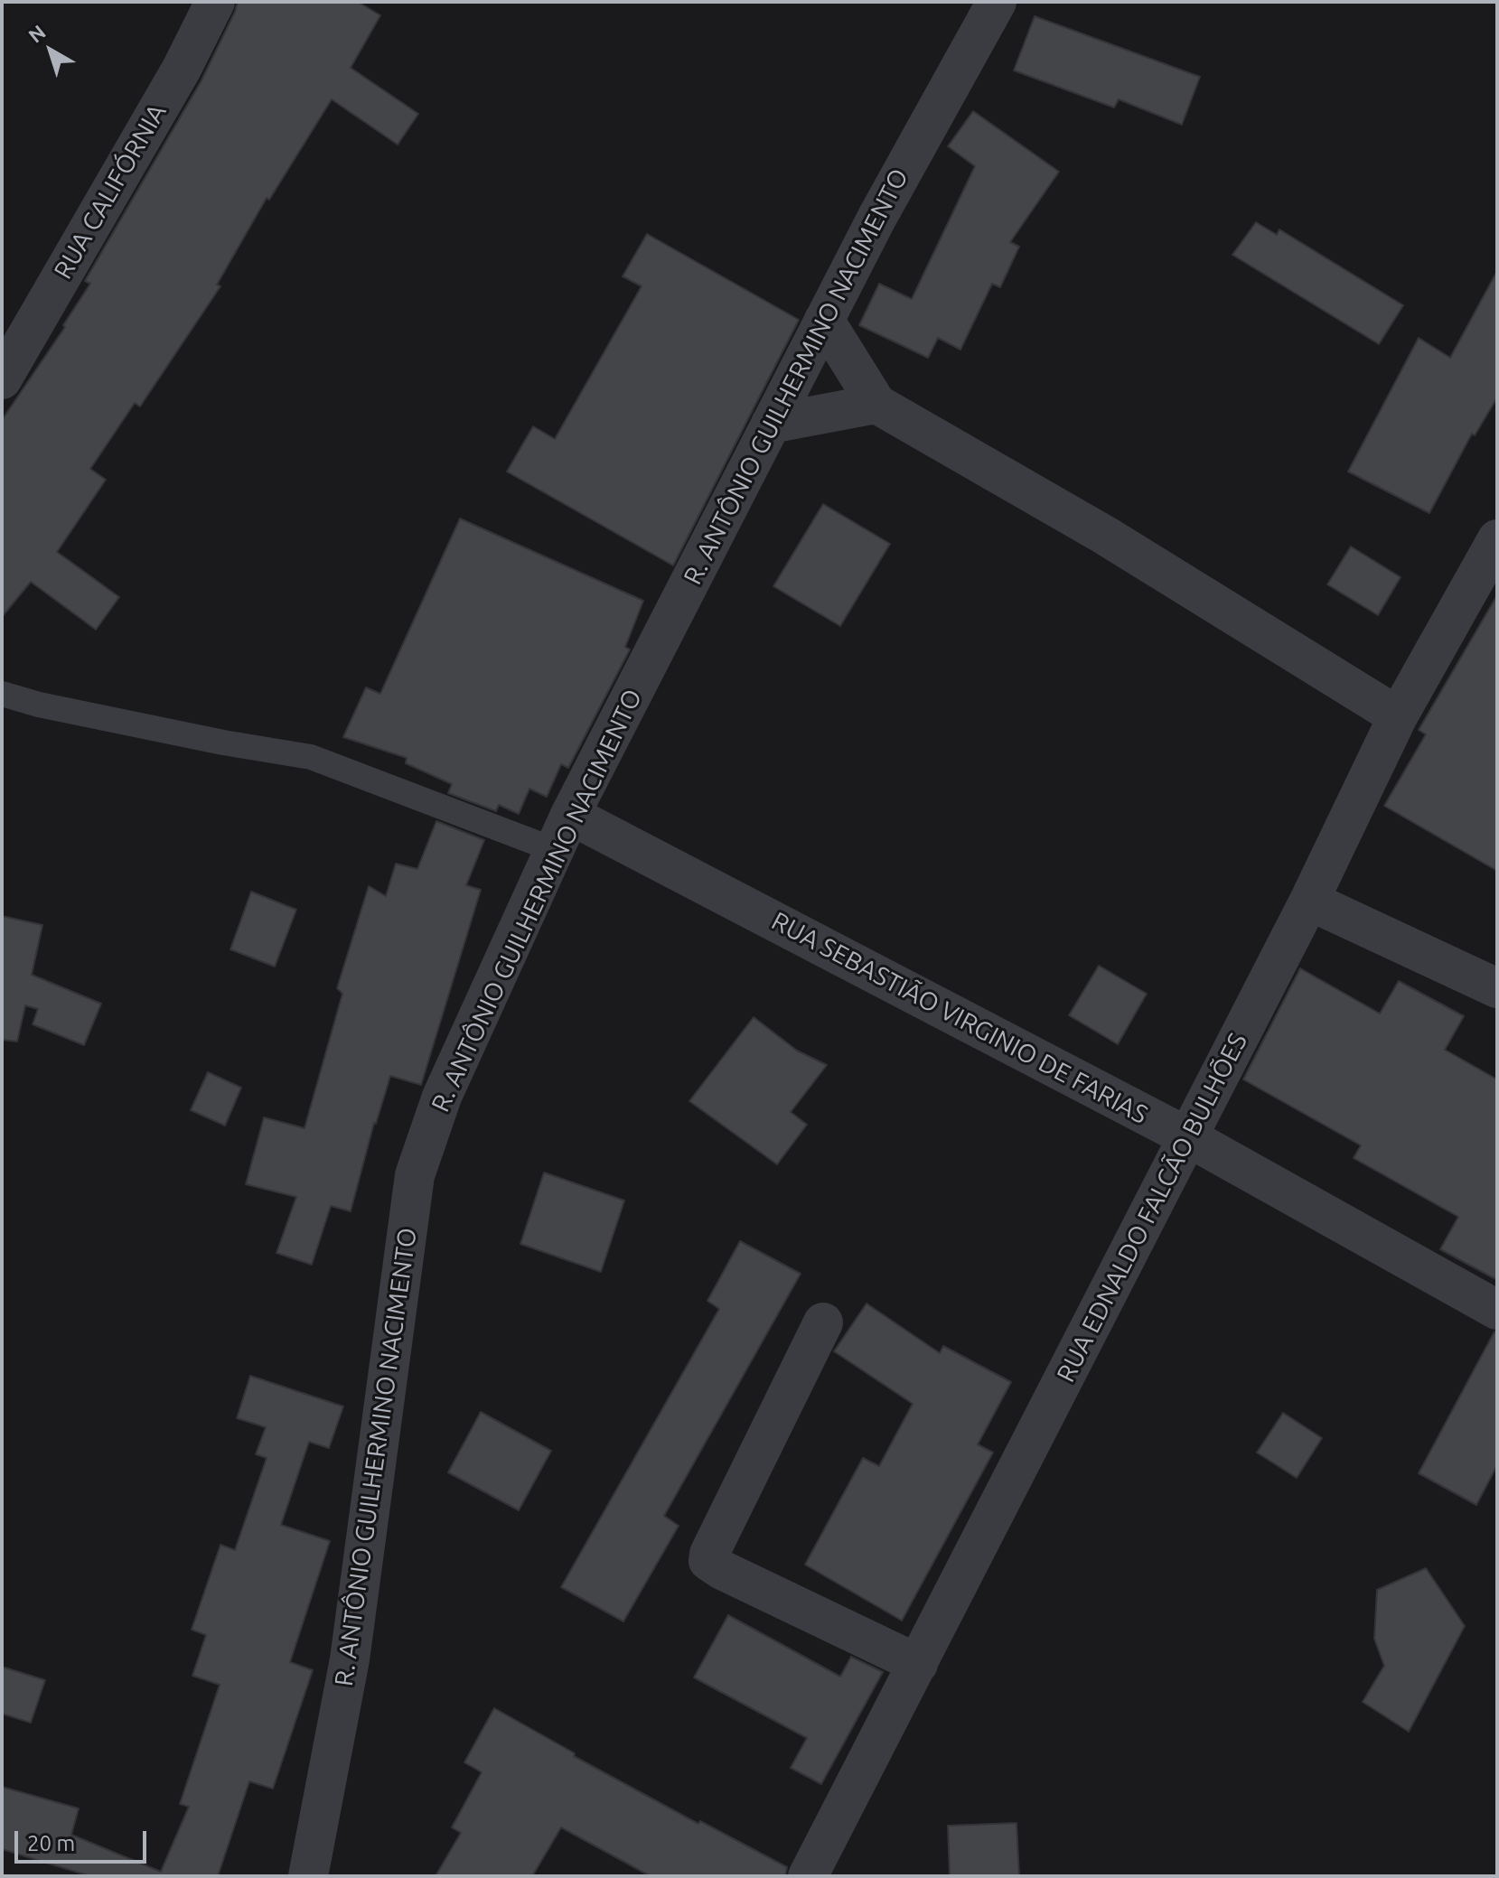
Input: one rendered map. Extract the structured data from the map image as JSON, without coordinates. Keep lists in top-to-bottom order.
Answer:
{
  "streets": {
    "street": [
      "RUA CALIFÓRNIA",
      "R. ANTÔNIO GUILHERMINO NACIMENTO",
      "RUA SEBASTIÃO VIRGINIO DE FARIAS",
      "RUA EDNALDO FALCÃO BULHÕES"
    ]
  },
  "crossings": [
    ["R. ANTÔNIO GUILHERMINO NACIMENTO", "RUA SEBASTIÃO VIRGINIO DE FARIAS"],
    ["RUA SEBASTIÃO VIRGINIO DE FARIAS", "RUA EDNALDO FALCÃO BULHÕES"]
  ],
  "scale_bar": "20 m",
  "north": "top left"
}
